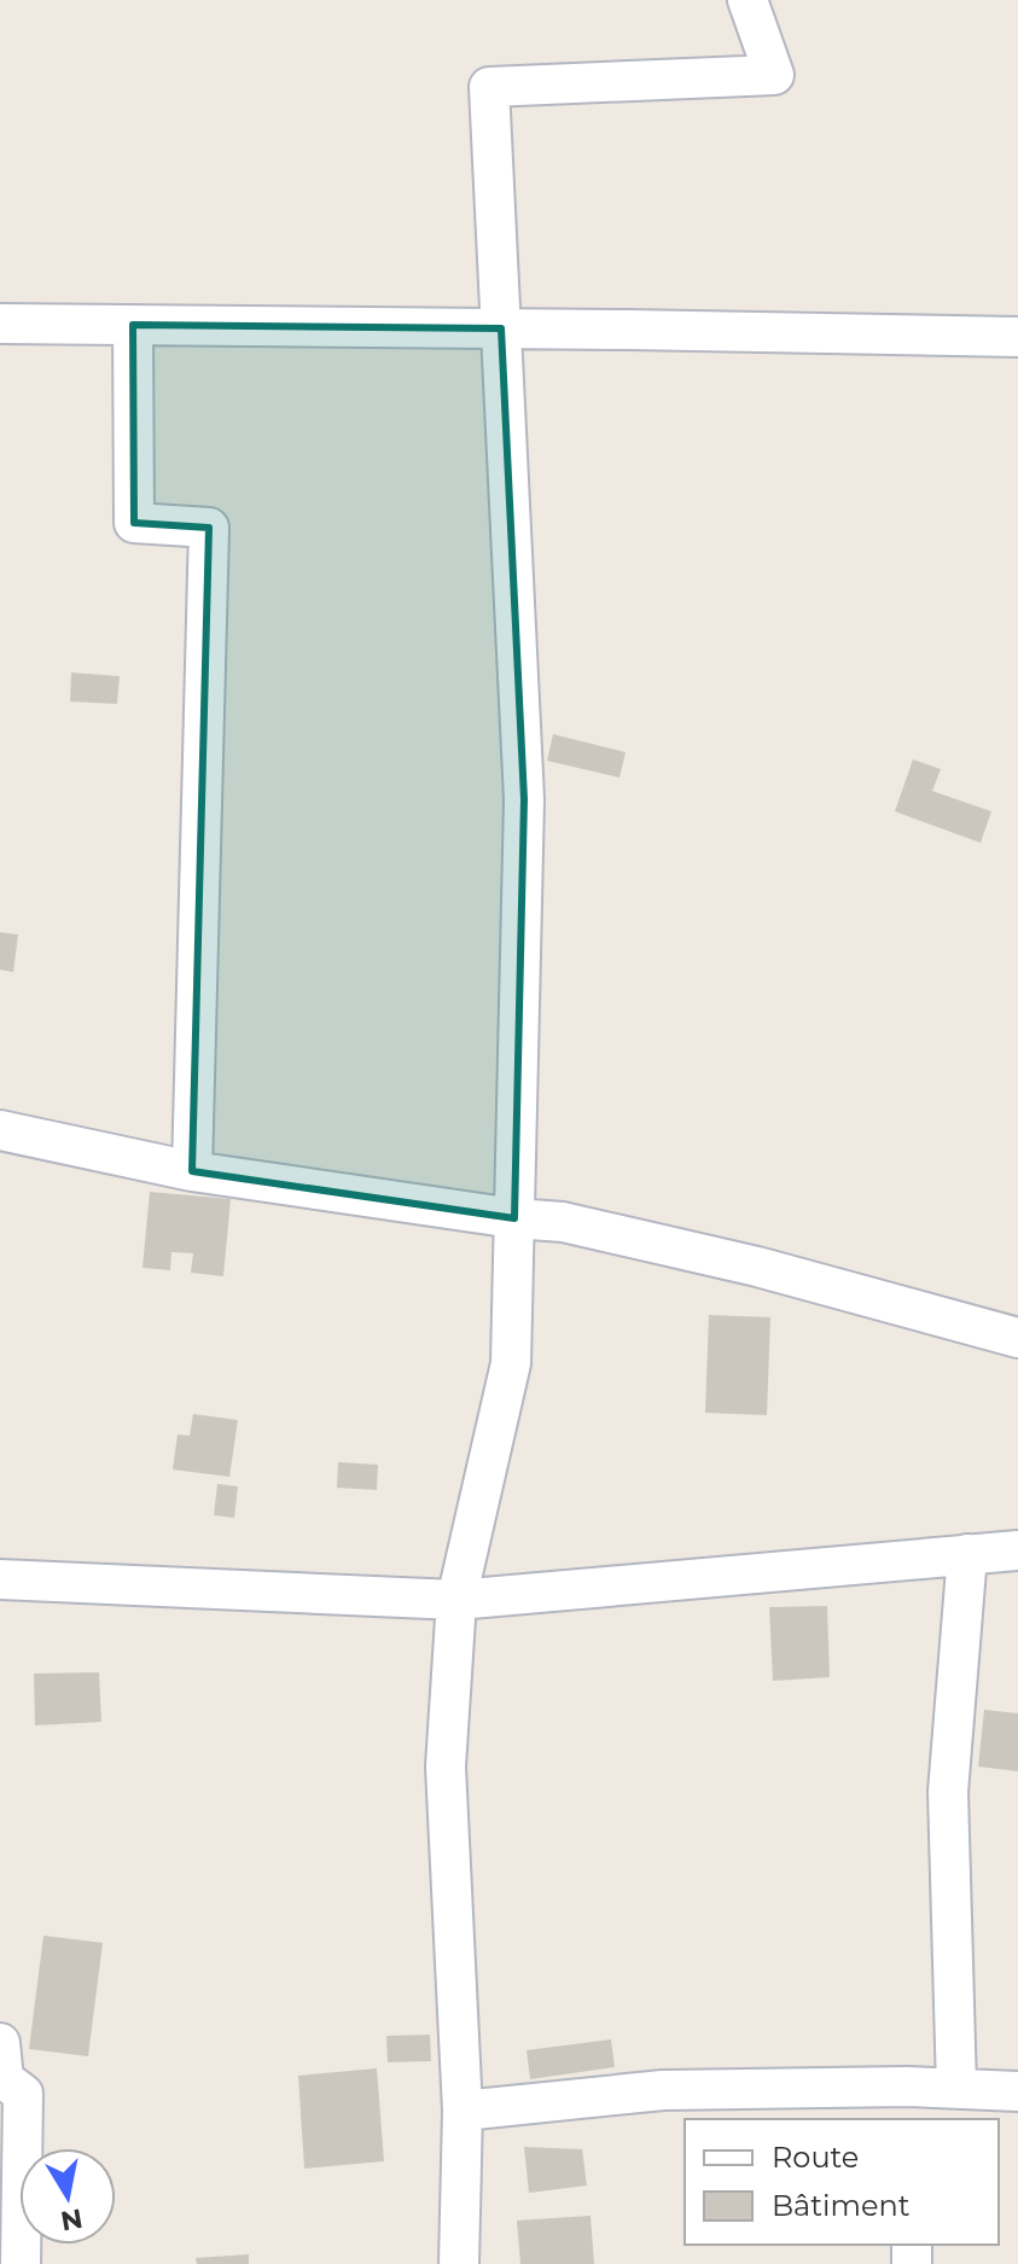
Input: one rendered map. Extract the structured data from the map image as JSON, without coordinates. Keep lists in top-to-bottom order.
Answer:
{
  "legend": ["Route", "Bâtiment"],
  "north": "bottom"
}
